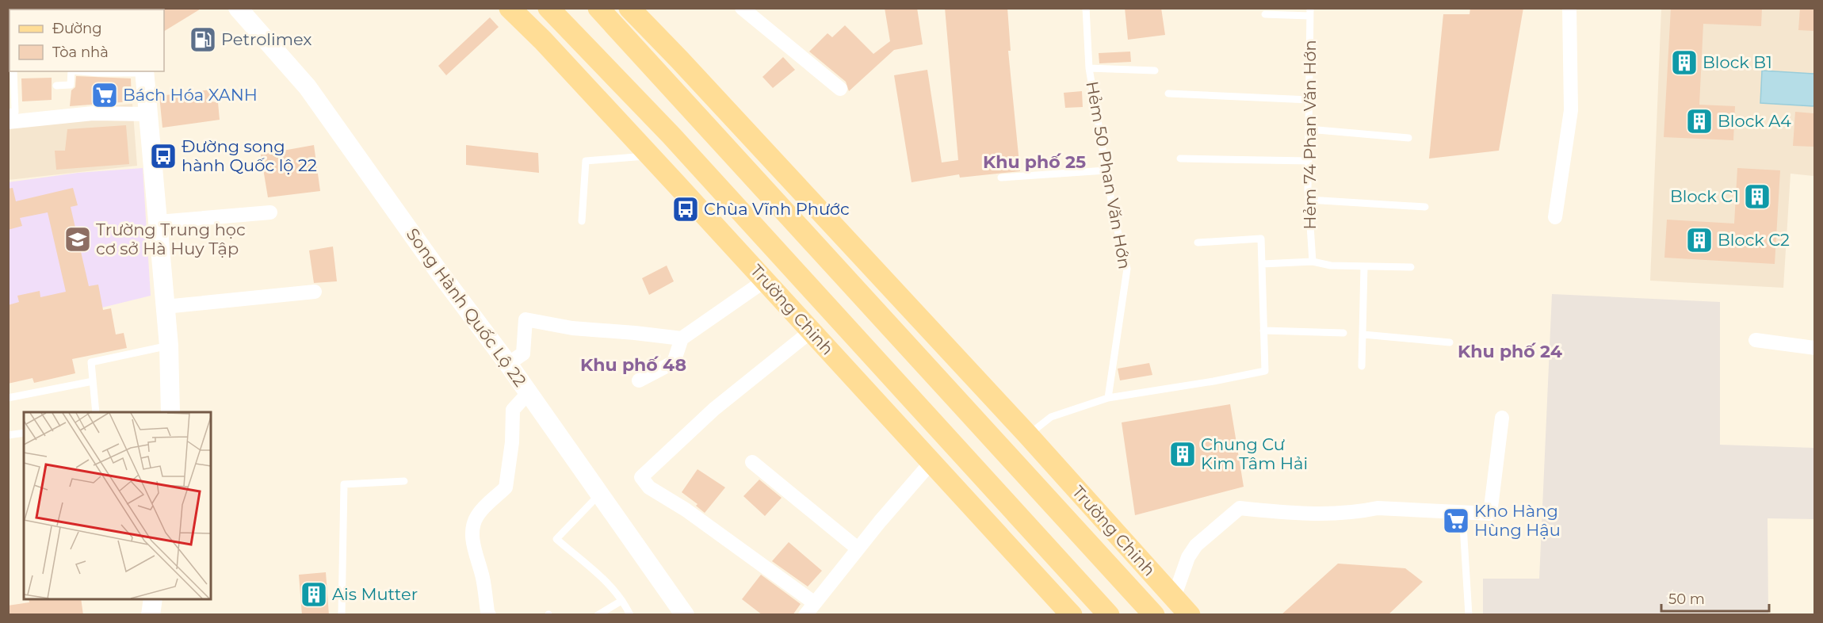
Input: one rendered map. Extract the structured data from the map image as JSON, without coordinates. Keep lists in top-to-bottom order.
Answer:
{
  "streets": {
    "main road": ["Trường Chinh"],
    "street": ["Song Hành Quốc Lộ 22"],
    "lane": ["Hẻm 74 Phan Văn Hớn", "Hẻm 50 Phan Văn Hớn"]
  },
  "districts": ["Khu phố 25", "Khu phố 24", "Khu phố 48"],
  "places": {
    "fuel station": ["Petrolimex"],
    "building": [
      "Block B1",
      "Block A4",
      "Block C1",
      "Block C2",
      "Chung Cư Kim Tâm Hải",
      "Ais Mutter"
    ],
    "supermarket": ["Bách Hóa XANH", "Kho Hàng Hùng Hậu"],
    "bus stop": ["Đường song hành Quốc lộ 22", "Chùa Vĩnh Phước"],
    "school or university": ["Trường Trung học cơ sở Hà Huy Tập"]
  },
  "legend": ["Đường", "Tòa nhà"],
  "scale_bar": "50 m"
}
